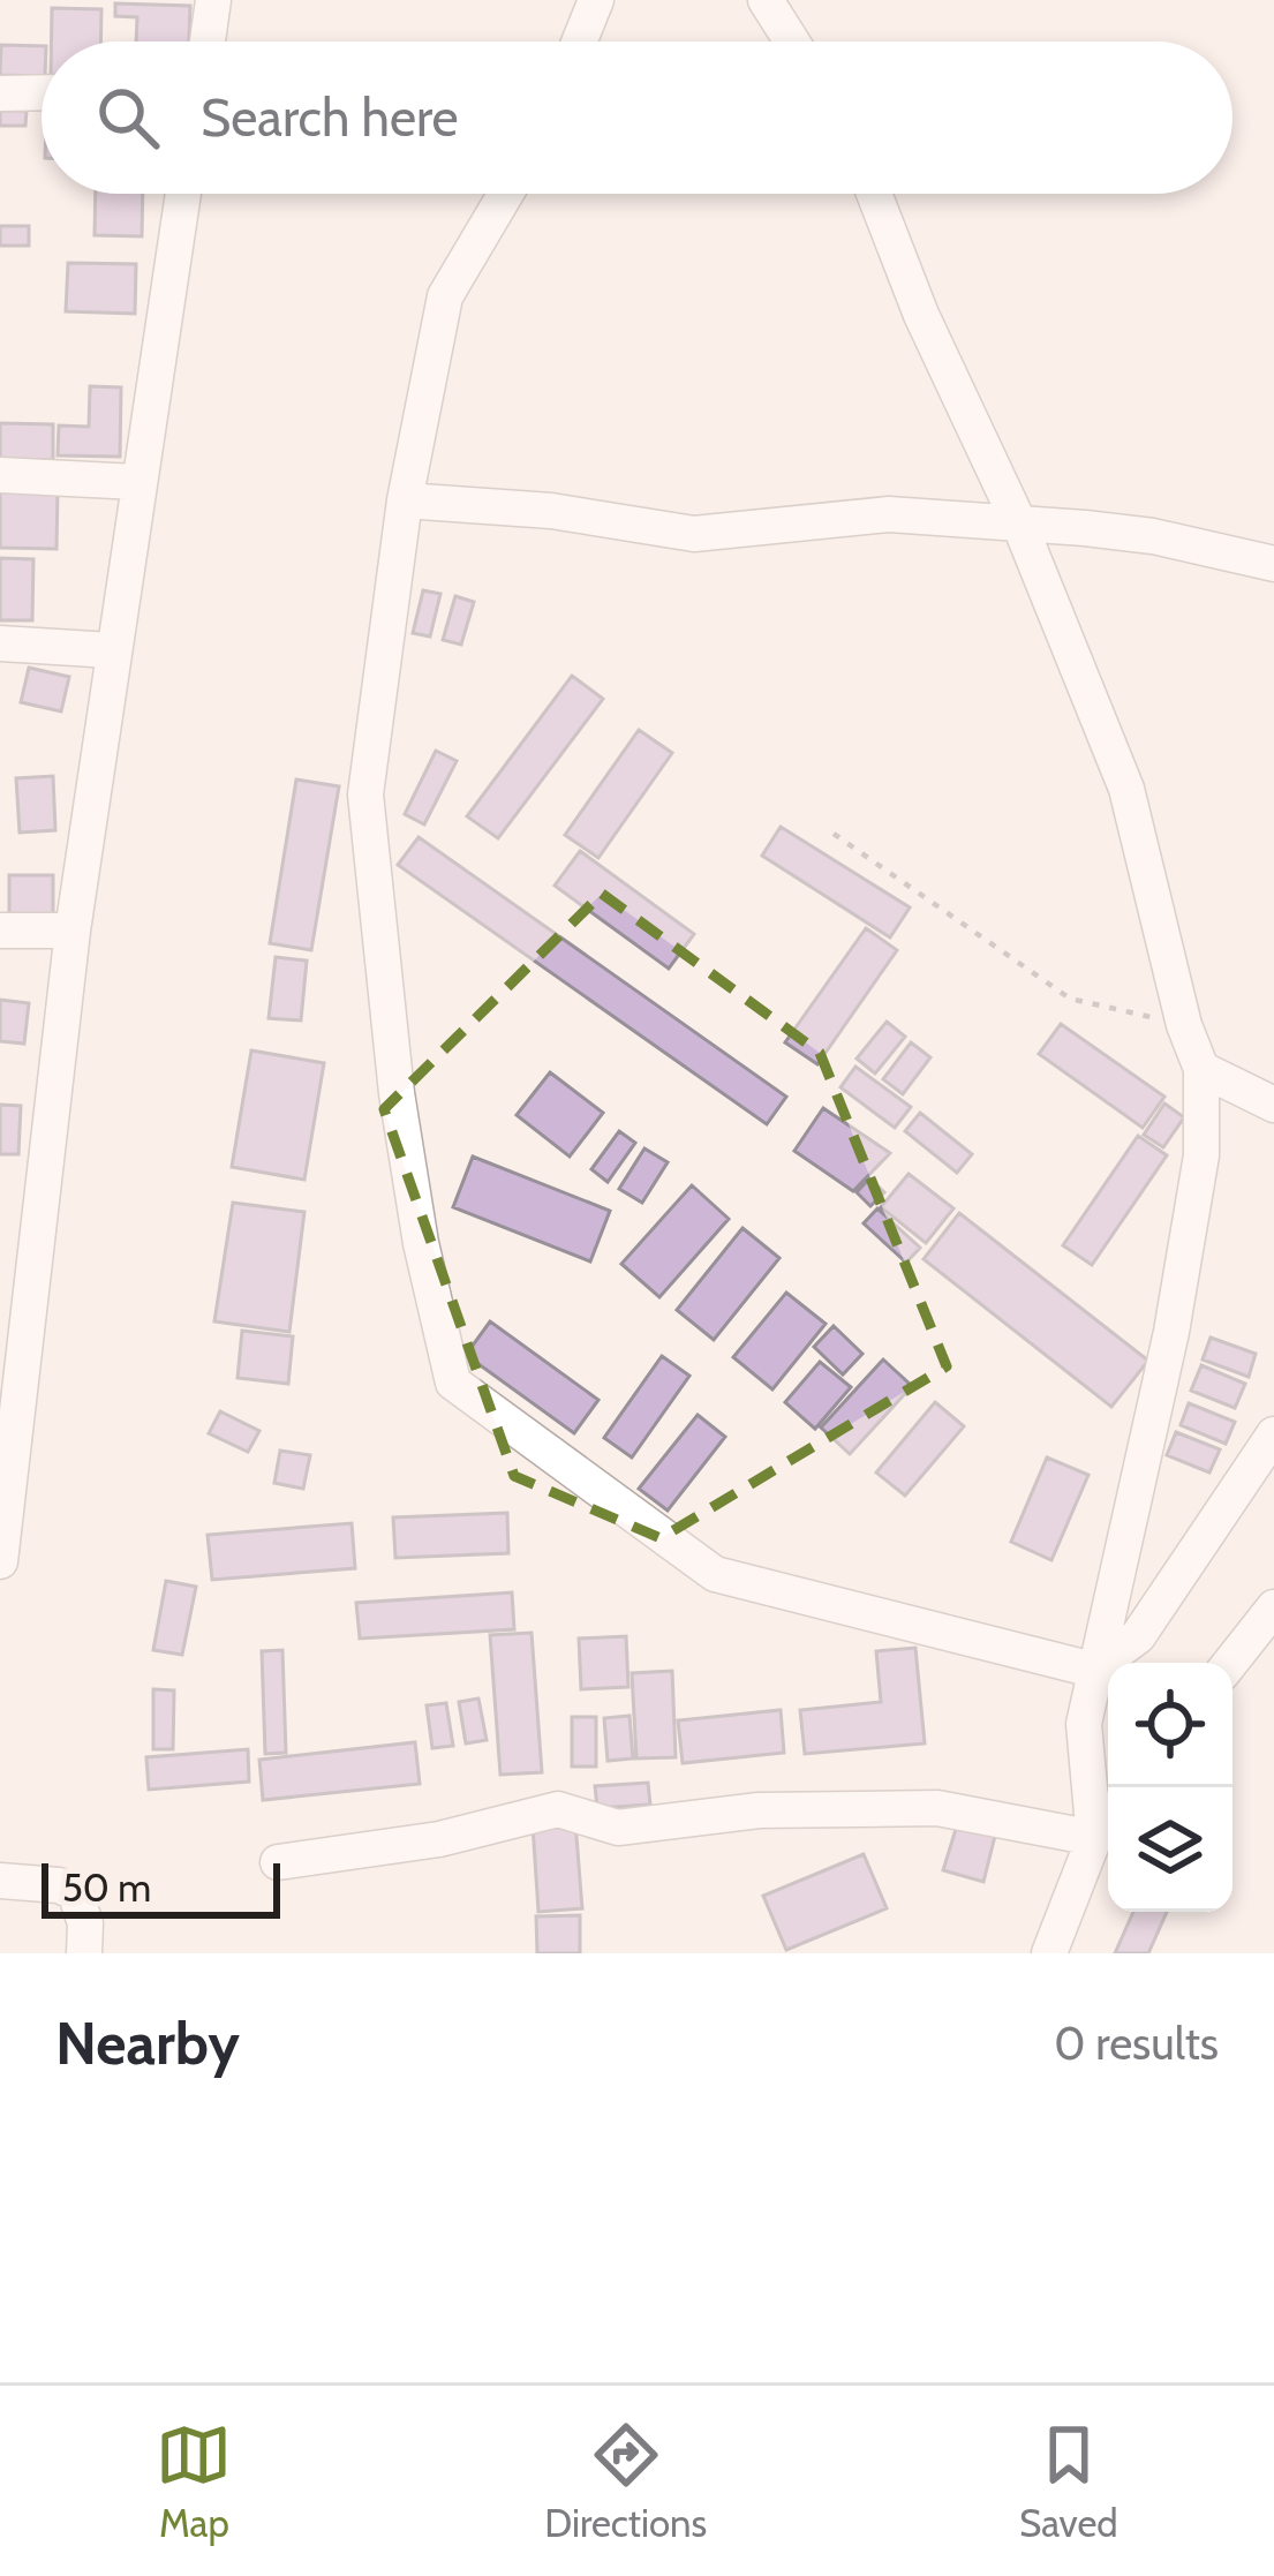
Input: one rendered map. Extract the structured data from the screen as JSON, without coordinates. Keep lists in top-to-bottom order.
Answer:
{
  "scale_bar": "50 m",
  "page": {
    "search": "Search here",
    "scale": "50 m",
    "heading": ["Nearby", "0 results"],
    "nav": ["Map", "Directions", "Saved"]
  }
}
